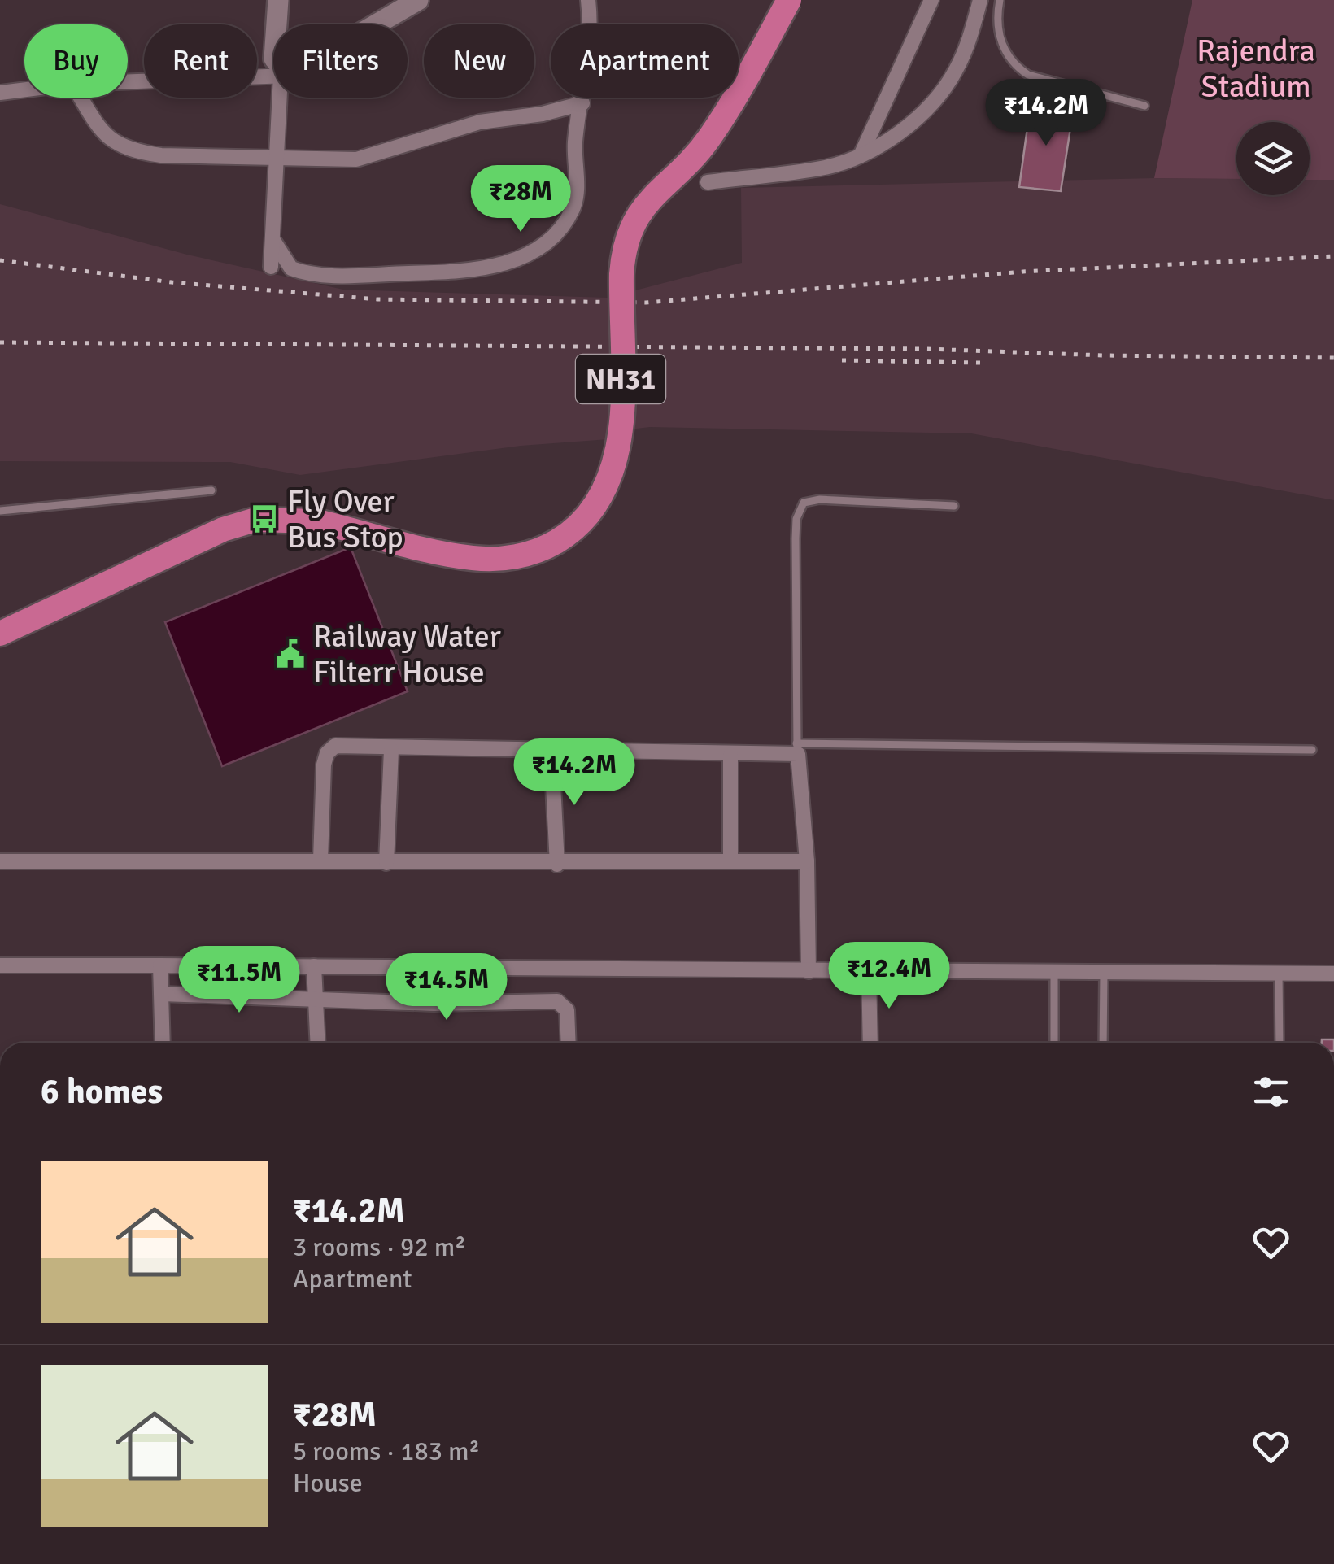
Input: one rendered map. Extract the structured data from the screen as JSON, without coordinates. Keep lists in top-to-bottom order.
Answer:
{
  "streets": {
    "highway": ["NH31"]
  },
  "parks": ["Rajendra Stadium"],
  "places": {
    "bus stop": ["Fly Over Bus Stop"],
    "public building": ["Railway Water Filterr House"]
  },
  "page": {
    "chip": [
      "Buy",
      "Rent",
      "Filters",
      "New",
      "Apartment"
    ],
    "price": [
      "₹14.2M",
      "₹28M",
      "₹14.2M",
      "₹12.4M",
      "₹11.5M",
      "₹14.5M"
    ],
    "heading": "6 homes",
    "list": [
      {
        "name": "₹14.2M",
        "note": "3 rooms · 92 m² · Apartment"
      },
      {
        "name": "₹28M",
        "note": "5 rooms · 183 m² · House"
      }
    ]
  }
}
